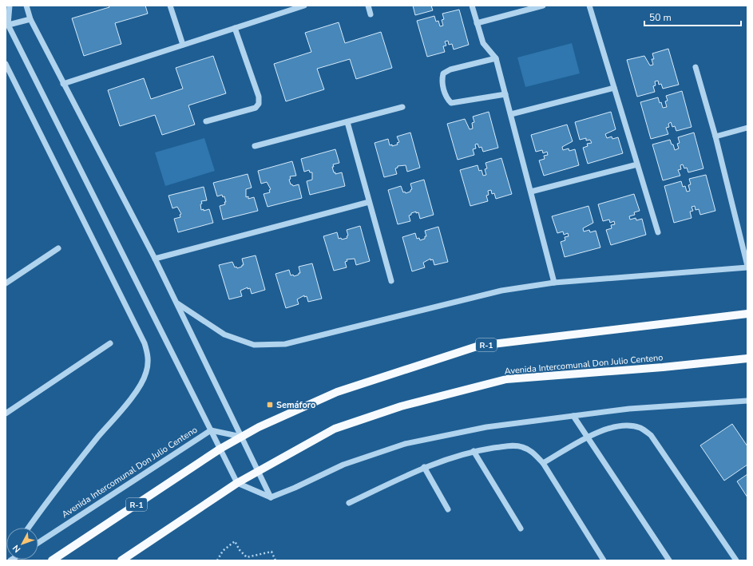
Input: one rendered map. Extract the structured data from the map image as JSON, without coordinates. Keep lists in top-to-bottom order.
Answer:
{
  "streets": {
    "main road": ["R-1", "Avenida Intercomunal Don Julio Centeno"]
  },
  "crossings": [
    ["R-1", "Avenida Intercomunal Don Julio Centeno"]
  ],
  "places": {
    "transit": ["Semáforo"]
  },
  "scale_bar": "50 m",
  "north": "bottom left"
}
